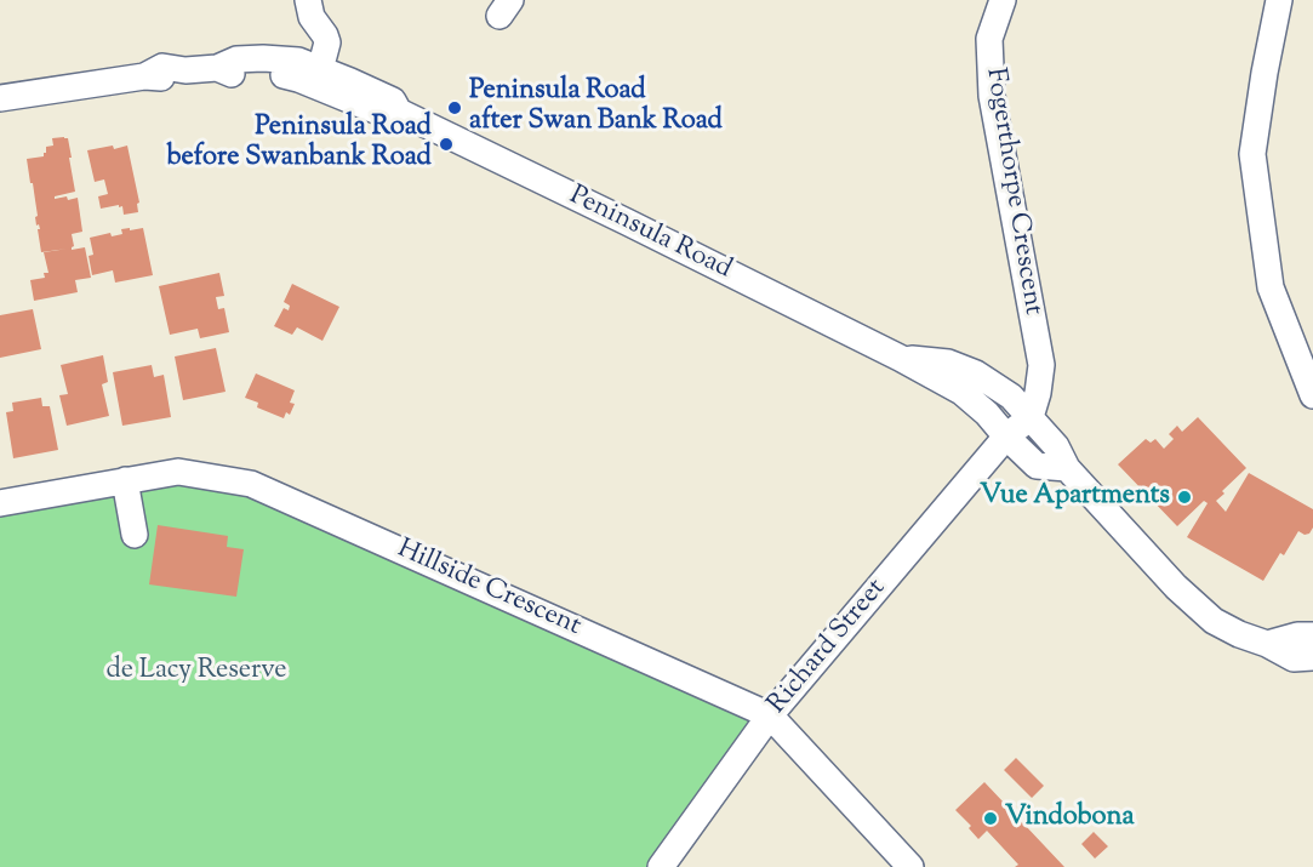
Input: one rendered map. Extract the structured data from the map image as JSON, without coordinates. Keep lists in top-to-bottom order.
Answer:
{
  "streets": {
    "street": [
      "Fogerthorpe Crescent",
      "Peninsula Road",
      "Hillside Crescent",
      "Richard Street"
    ]
  },
  "crossings": [
    ["Fogerthorpe Crescent", "Peninsula Road"],
    ["Peninsula Road", "Richard Street"],
    ["Hillside Crescent", "Richard Street"]
  ],
  "parks": ["de Lacy Reserve"],
  "places": [
    "Peninsula Road after Swan Bank Road",
    "Peninsula Road before Swanbank Road",
    "Vue Apartments",
    "Vindobona"
  ]
}
